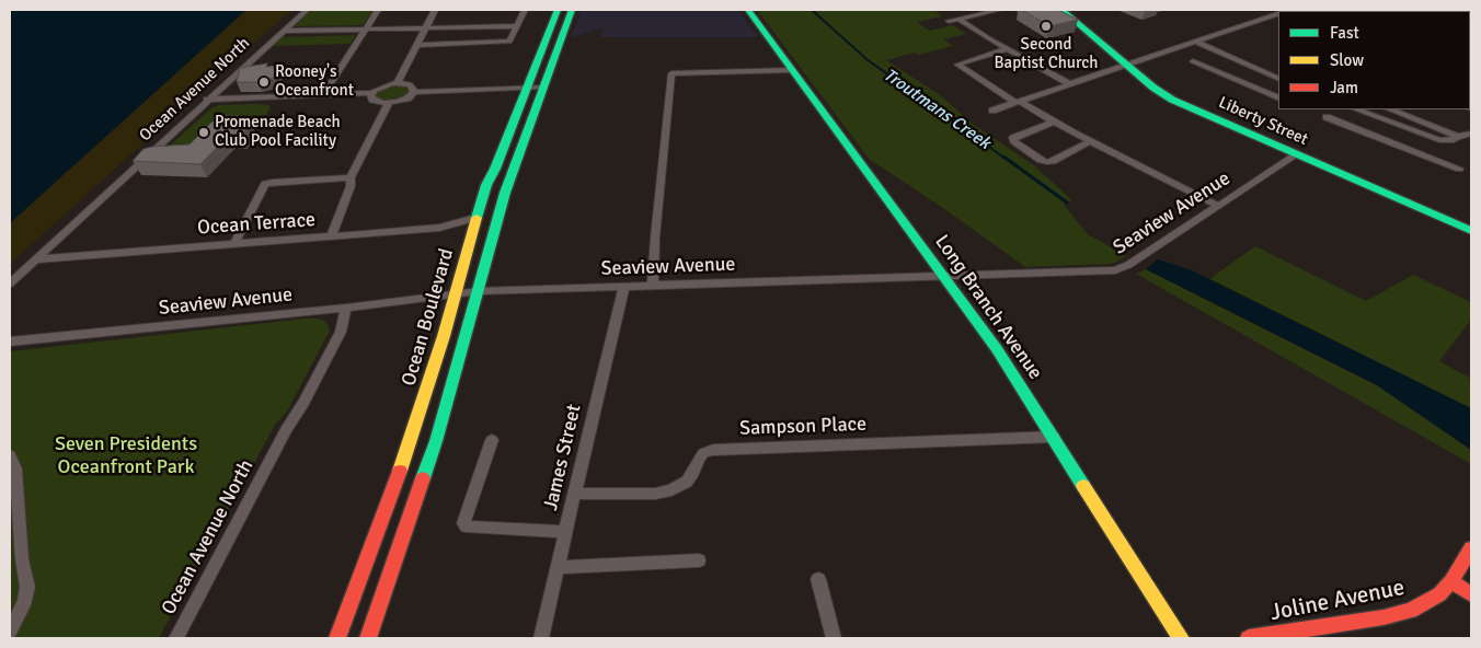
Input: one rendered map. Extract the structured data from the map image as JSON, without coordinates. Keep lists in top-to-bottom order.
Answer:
{
  "streets": {
    "main road": [
      "Liberty Street",
      "Long Branch Avenue",
      "Ocean Boulevard",
      "Joline Avenue"
    ],
    "street": [
      "Ocean Avenue North",
      "Seaview Avenue",
      "Ocean Terrace",
      "Sampson Place",
      "James Street"
    ]
  },
  "crossings": [
    ["Ocean Avenue North", "Seaview Avenue"],
    ["Ocean Avenue North", "Ocean Terrace"],
    ["Liberty Street", "Seaview Avenue"],
    ["Seaview Avenue", "Long Branch Avenue"],
    ["Seaview Avenue", "Ocean Boulevard"],
    ["Seaview Avenue", "James Street"],
    ["Ocean Terrace", "Ocean Boulevard"],
    ["Long Branch Avenue", "Sampson Place"],
    ["Sampson Place", "James Street"]
  ],
  "water": ["Troutmans Creek"],
  "parks": ["Seven Presidents Oceanfront Park"],
  "places": ["Second Baptist Church", "Rooney's Oceanfront", "Promenade Beach Club Pool Facility"],
  "legend": ["Fast", "Slow", "Jam"]
}
